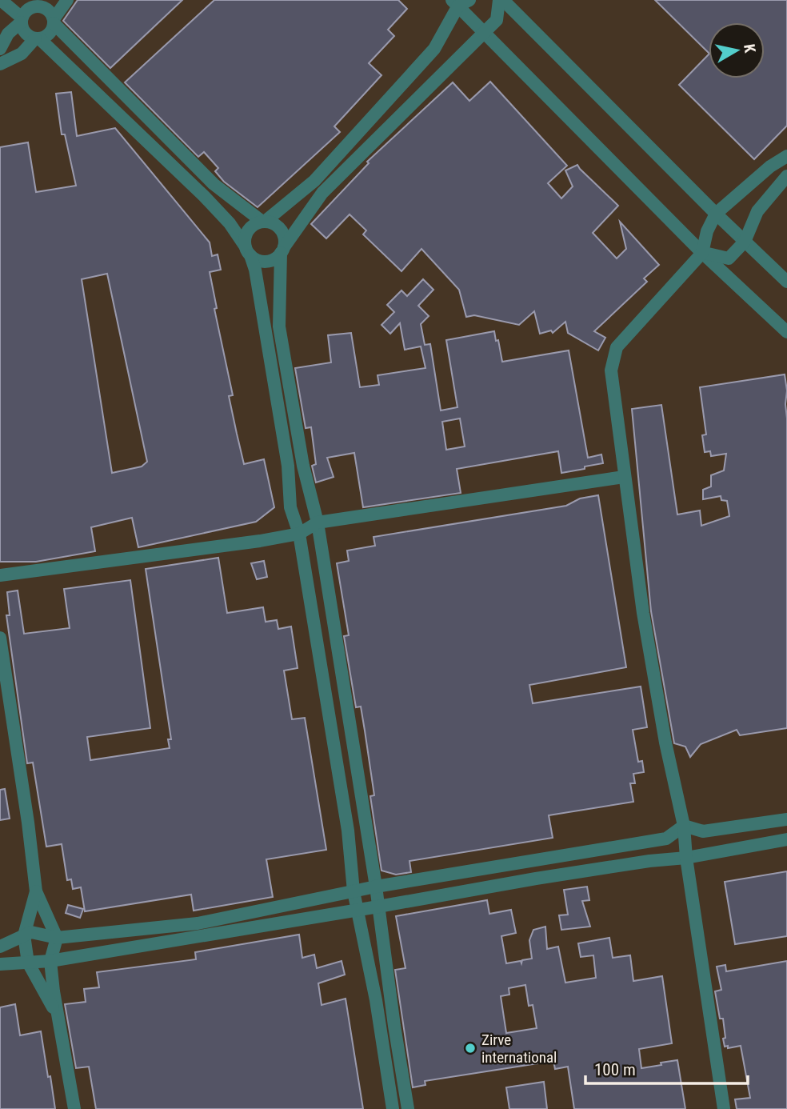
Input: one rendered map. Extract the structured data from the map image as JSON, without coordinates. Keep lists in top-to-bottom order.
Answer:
{
  "places": ["Zirve international"],
  "scale_bar": "100 m",
  "north": "right"
}
